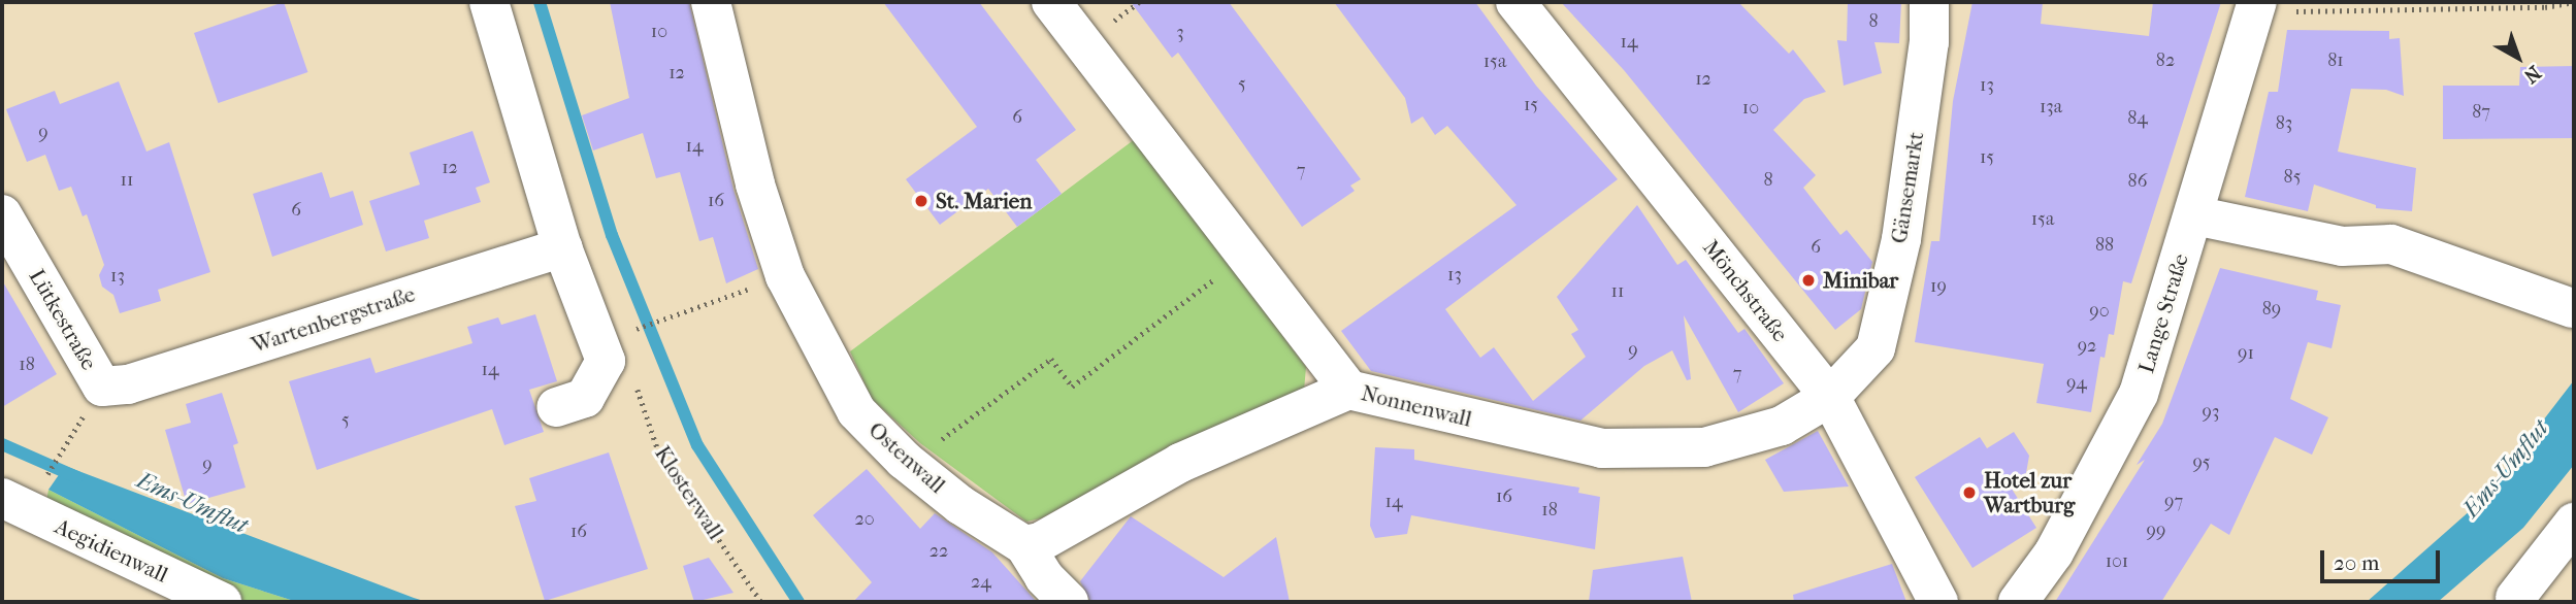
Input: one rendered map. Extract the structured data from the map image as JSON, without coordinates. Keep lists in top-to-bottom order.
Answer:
{
  "streets": {
    "street": [
      "Gänsemarkt",
      "Mönchstraße",
      "Lange Straße",
      "Lütkestraße",
      "Wartenbergstraße",
      "Nonnenwall",
      "Ostenwall",
      "Aegidienwall"
    ],
    "path": ["Klosterwall"]
  },
  "crossings": [
    ["Gänsemarkt", "Mönchstraße"],
    ["Gänsemarkt", "Nonnenwall"],
    ["Mönchstraße", "Nonnenwall"],
    ["Lütkestraße", "Wartenbergstraße"]
  ],
  "water": ["Ems-Umflut"],
  "places": ["St. Marien", "Minibar", "Hotel zur Wartburg"],
  "house_numbers": [
    "8",
    "10",
    "3",
    "14",
    "82",
    "81",
    "15a",
    "12",
    "12",
    "5",
    "13",
    "15",
    "13a",
    "10",
    "87",
    "6",
    "84",
    "83",
    "9",
    "14",
    "15",
    "12",
    "7",
    "85",
    "11",
    "8",
    "86",
    "16",
    "6",
    "15a",
    "88",
    "6",
    "13",
    "13",
    "19",
    "11",
    "89",
    "90",
    "92",
    "9",
    "91",
    "18",
    "14",
    "7",
    "94",
    "93",
    "5",
    "95",
    "9",
    "16",
    "14",
    "97",
    "18",
    "20",
    "99",
    "16",
    "22",
    "101",
    "24"
  ],
  "scale_bar": "20 m",
  "north": "bottom right"
}
